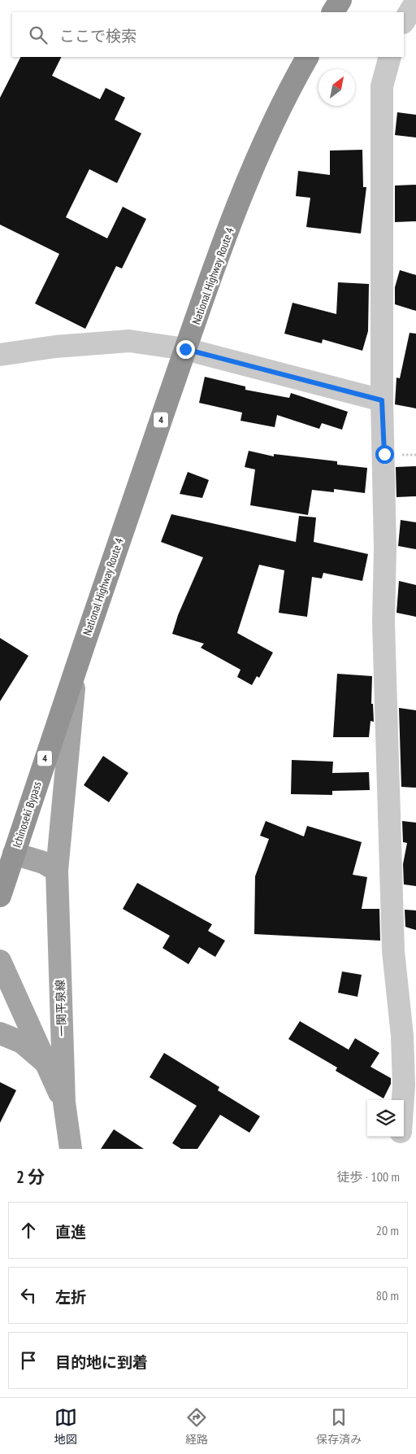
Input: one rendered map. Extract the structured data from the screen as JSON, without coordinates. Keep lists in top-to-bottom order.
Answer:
{
  "streets": {
    "highway": ["National Highway Route 4", "4", "Ichinoseki Bypass"],
    "main road": ["一関平泉線"]
  },
  "crossings": [
    ["National Highway Route 4", "Ichinoseki Bypass"],
    ["National Highway Route 4", "一関平泉線"],
    ["Ichinoseki Bypass", "一関平泉線"]
  ],
  "north": "top right",
  "page": {
    "search": "ここで検索",
    "heading": ["2 分", "徒歩 · 100 m"],
    "list": [
      ["直進", "20 m"],
      ["左折", "80 m"],
      "目的地に到着"
    ],
    "nav": ["地図", "経路", "保存済み"]
  }
}
